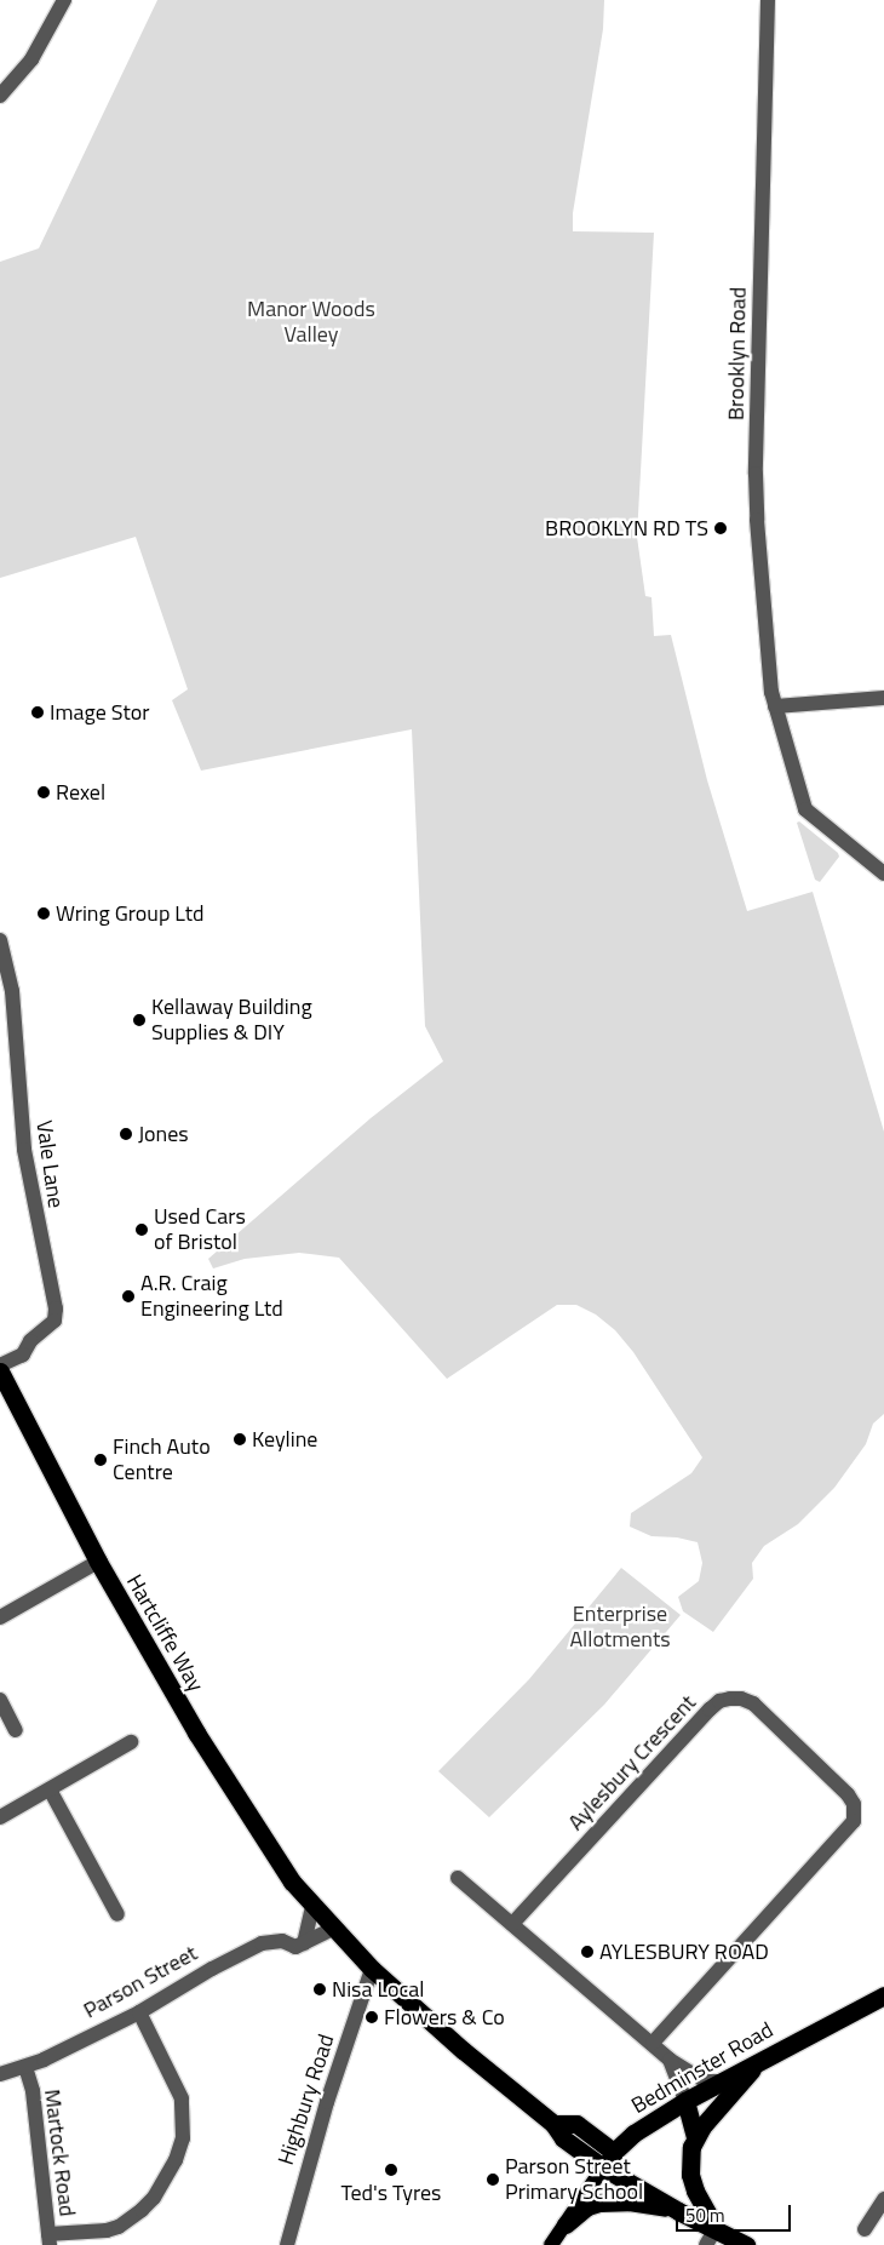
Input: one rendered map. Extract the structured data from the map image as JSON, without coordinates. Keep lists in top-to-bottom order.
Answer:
{
  "streets": {
    "highway": ["Hartcliffe Way", "Bedminster Road"],
    "street": [
      "Brooklyn Road",
      "Vale Lane",
      "Aylesbury Crescent",
      "Parson Street",
      "Highbury Road",
      "Martock Road"
    ]
  },
  "crossings": [
    ["Parson Street", "Martock Road"]
  ],
  "parks": ["Manor Woods Valley", "Enterprise Allotments"],
  "places": [
    "BROOKLYN RD TS",
    "Image Stor",
    "Rexel",
    "Wring Group Ltd",
    "Kellaway Building Supplies & DIY",
    "Jones",
    "Used Cars of Bristol",
    "A.R. Craig Engineering Ltd",
    "Keyline",
    "Finch Auto Centre",
    "AYLESBURY ROAD",
    "Nisa Local",
    "Flowers & Co",
    "Ted's Tyres",
    "Parson Street Primary School"
  ],
  "scale_bar": "50 m"
}
